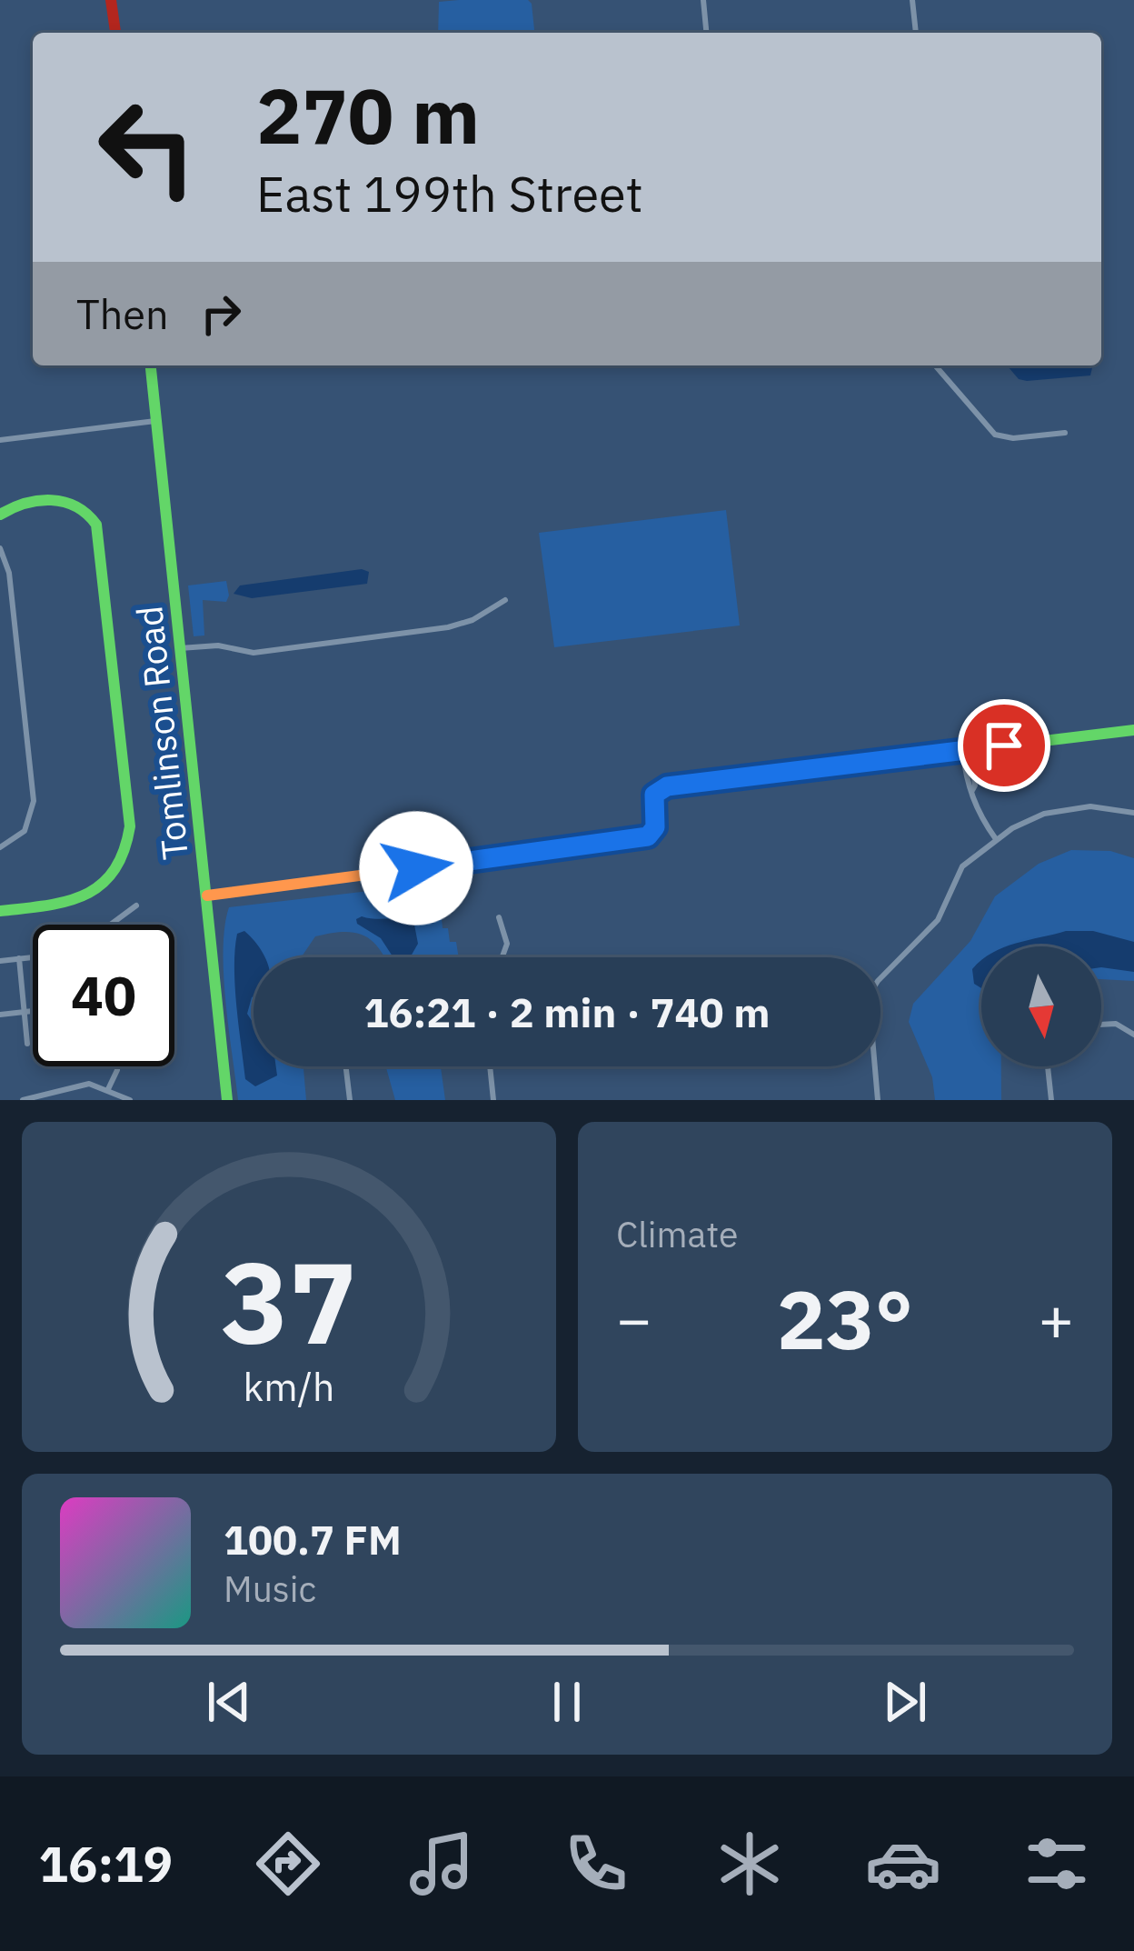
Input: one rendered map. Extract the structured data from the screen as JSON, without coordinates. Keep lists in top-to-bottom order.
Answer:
{
  "streets": {
    "street": ["Tomlinson Road"]
  },
  "north": "bottom",
  "page": {
    "turn": ["270 m", "East 199th Street"],
    "then": "Then",
    "limit": "40",
    "trip": "16:21 · 2 min · 740 m",
    "tile": "Climate",
    "heat": ["−", "23°", "+"],
    "song": ["100.7 FM", "Music"],
    "tabs": "16:19",
    "gauge": ["37", "km/h"]
  }
}
